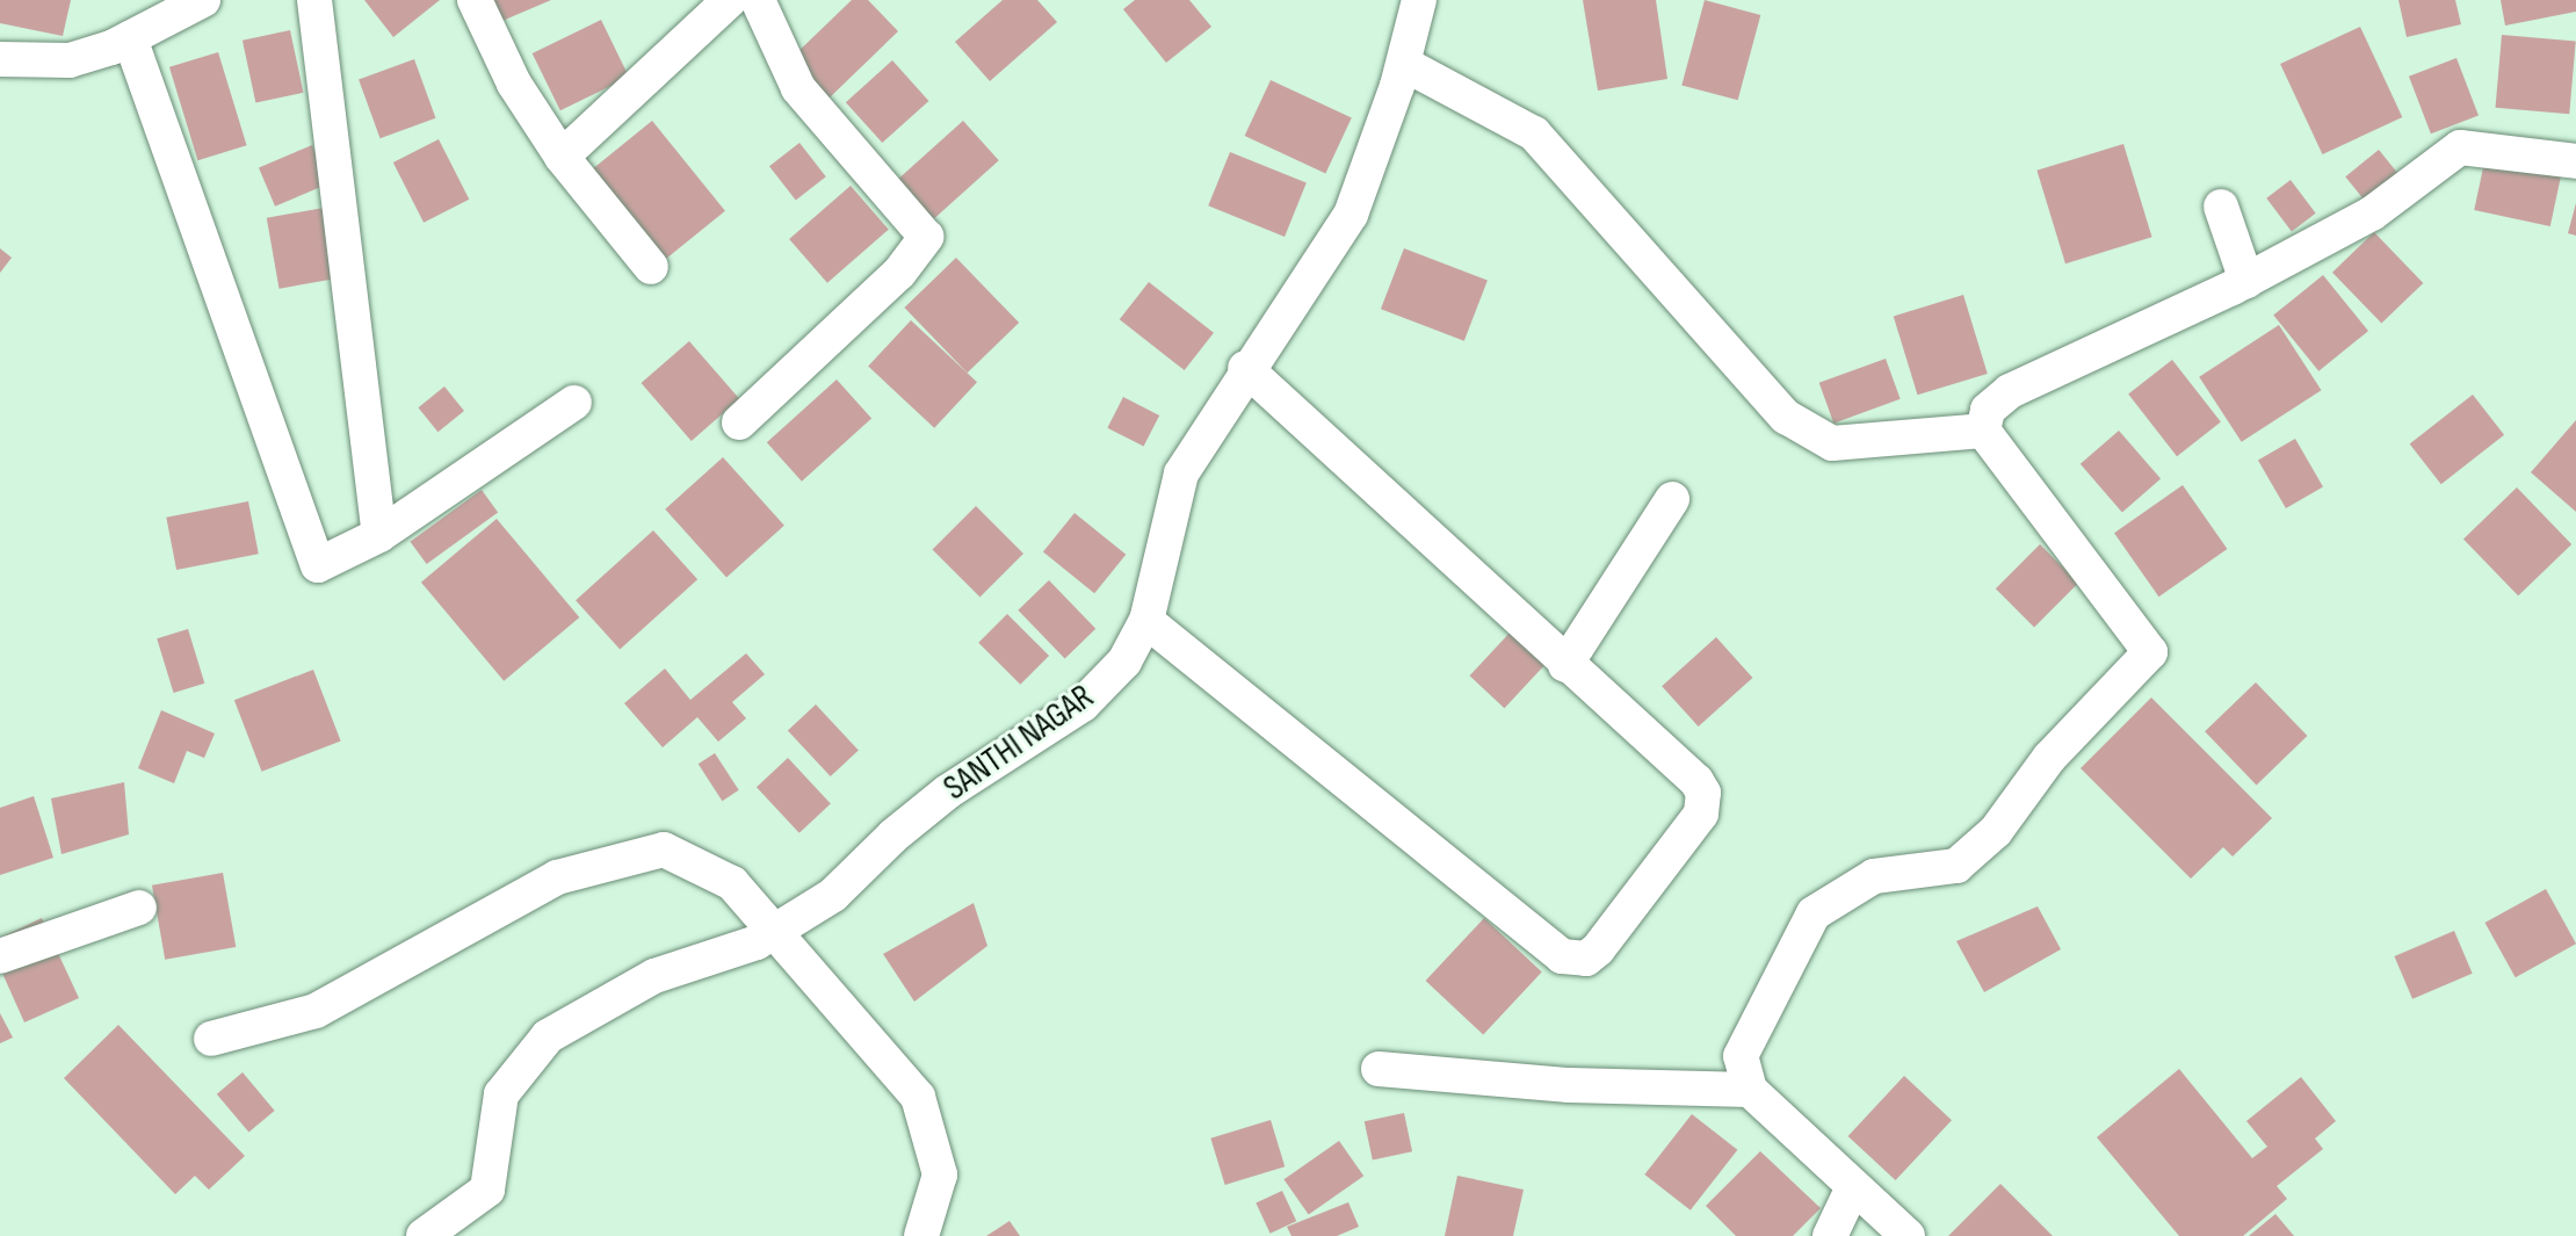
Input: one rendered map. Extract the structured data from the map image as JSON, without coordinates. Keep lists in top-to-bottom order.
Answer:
{
  "streets": {
    "street": ["SANTHI NAGAR"]
  }
}
